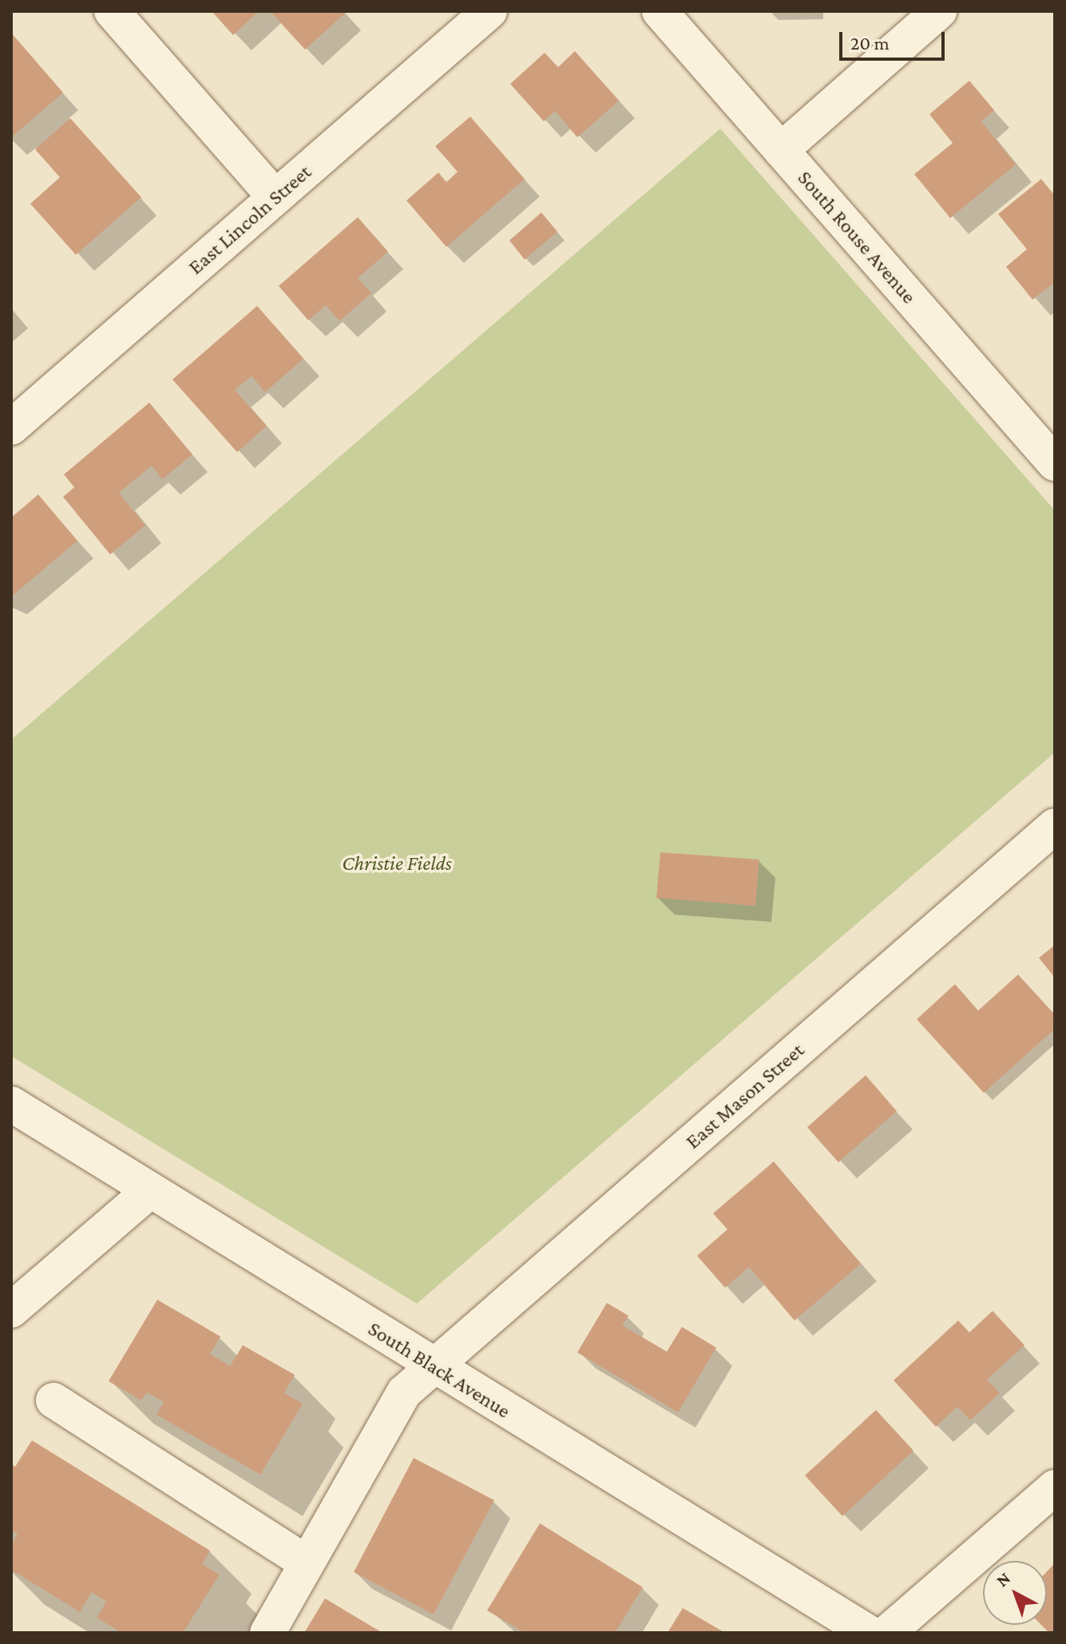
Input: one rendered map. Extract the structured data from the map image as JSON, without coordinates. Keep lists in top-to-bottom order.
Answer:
{
  "streets": {
    "street": [
      "East Lincoln Street",
      "South Rouse Avenue",
      "East Mason Street",
      "South Black Avenue"
    ]
  },
  "crossings": [
    ["East Mason Street", "South Black Avenue"]
  ],
  "parks": ["Christie Fields"],
  "scale_bar": "20 m",
  "north": "top left"
}
